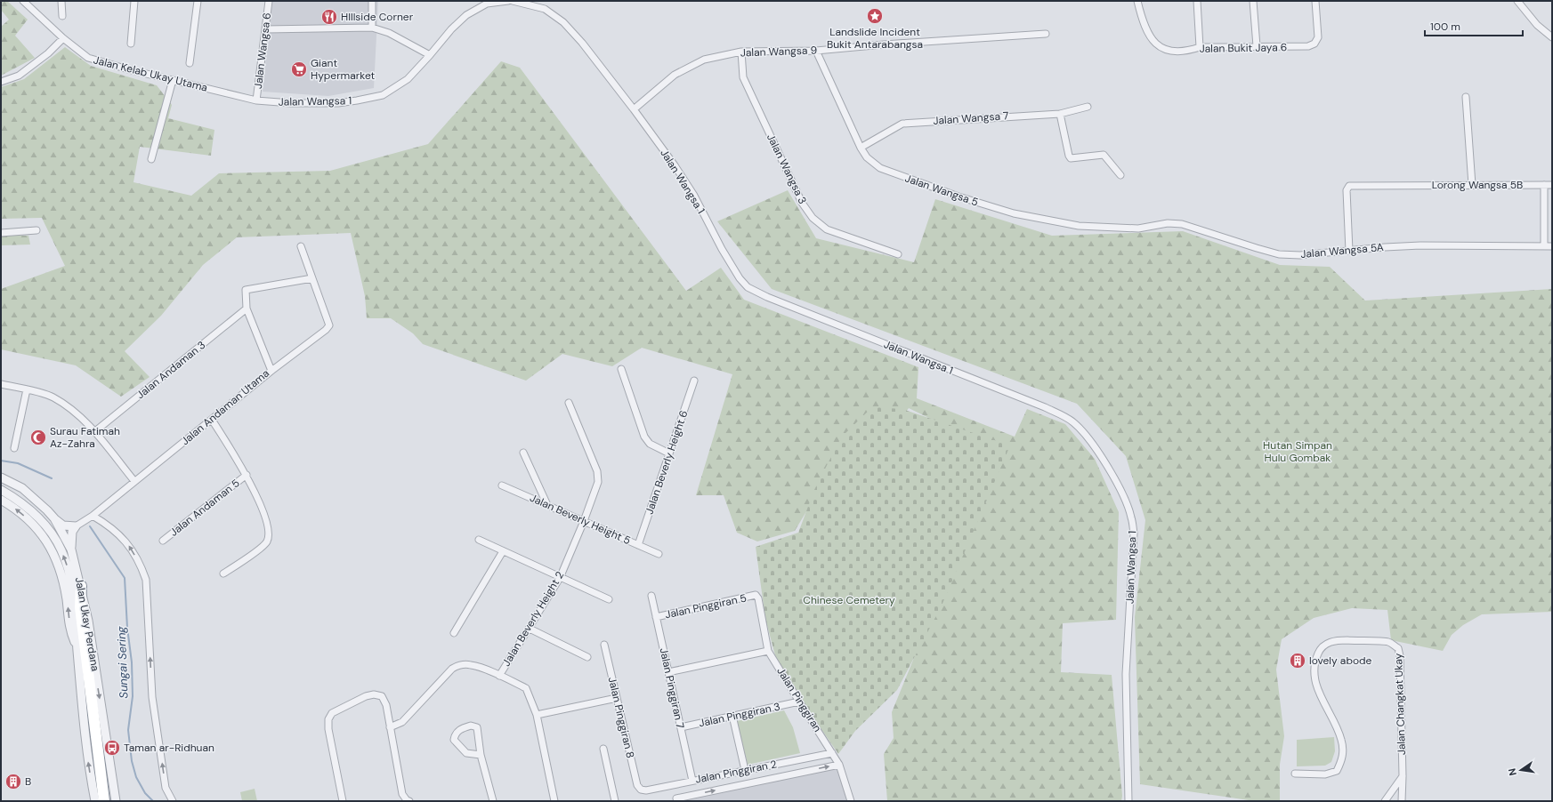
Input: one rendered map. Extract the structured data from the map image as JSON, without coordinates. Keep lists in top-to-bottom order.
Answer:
{
  "streets": {
    "street": [
      "Jalan Bukit Jaya 6",
      "Jalan Wangsa 6",
      "Jalan Wangsa 9",
      "Jalan Kelab Ukay Utama",
      "Jalan Wangsa 1",
      "Jalan Wangsa 7",
      "Jalan Wangsa 3",
      "Lorong Wangsa 5B",
      "Jalan Wangsa 5",
      "Jalan Wangsa 5A",
      "Jalan Andaman 3",
      "Jalan Andaman Utama",
      "Jalan Beverly Height 6",
      "Jalan Andaman 5",
      "Jalan Beverly Height 5",
      "Jalan Pinggiran 5",
      "Jalan Beverly Height 2",
      "Jalan Ukay Perdana",
      "Jalan Pinggiran 7",
      "Jalan Pinggiran",
      "Jalan Changkat Ukay",
      "Jalan Pinggiran 3",
      "Jalan Pinggiran 8",
      "Jalan Pinggiran 2"
    ]
  },
  "crossings": [
    ["Jalan Wangsa 6", "Jalan Kelab Ukay Utama"],
    ["Jalan Wangsa 6", "Jalan Wangsa 1"],
    ["Jalan Wangsa 9", "Jalan Wangsa 1"],
    ["Jalan Wangsa 9", "Jalan Wangsa 3"],
    ["Jalan Wangsa 9", "Jalan Wangsa 5"],
    ["Jalan Kelab Ukay Utama", "Jalan Wangsa 1"],
    ["Jalan Wangsa 7", "Jalan Wangsa 5"],
    ["Lorong Wangsa 5B", "Jalan Wangsa 5A"],
    ["Jalan Wangsa 5", "Jalan Wangsa 5A"],
    ["Jalan Andaman 3", "Jalan Andaman Utama"],
    ["Jalan Beverly Height 6", "Jalan Beverly Height 5"],
    ["Jalan Beverly Height 5", "Jalan Beverly Height 2"],
    ["Jalan Pinggiran 5", "Jalan Pinggiran 7"],
    ["Jalan Pinggiran 5", "Jalan Pinggiran"],
    ["Jalan Pinggiran 7", "Jalan Pinggiran 3"],
    ["Jalan Pinggiran 7", "Jalan Pinggiran 2"],
    ["Jalan Pinggiran", "Jalan Pinggiran 3"],
    ["Jalan Pinggiran", "Jalan Pinggiran 2"],
    ["Jalan Pinggiran 8", "Jalan Pinggiran 2"]
  ],
  "water": ["Sungai Sering"],
  "parks": ["Hutan Simpan Hulu Gombak", "Chinese Cemetery"],
  "places": {
    "place": ["Landslide Incident Bukit Antarabangsa"],
    "restaurant": ["HIllside Corner"],
    "supermarket": ["Giant Hypermarket"],
    "mosque": ["Surau Fatimah Az-Zahra"],
    "building": ["lovely abode", "B"],
    "bus stop": ["Taman ar-Ridhuan"]
  },
  "scale_bar": "100 m",
  "north": "left"
}
